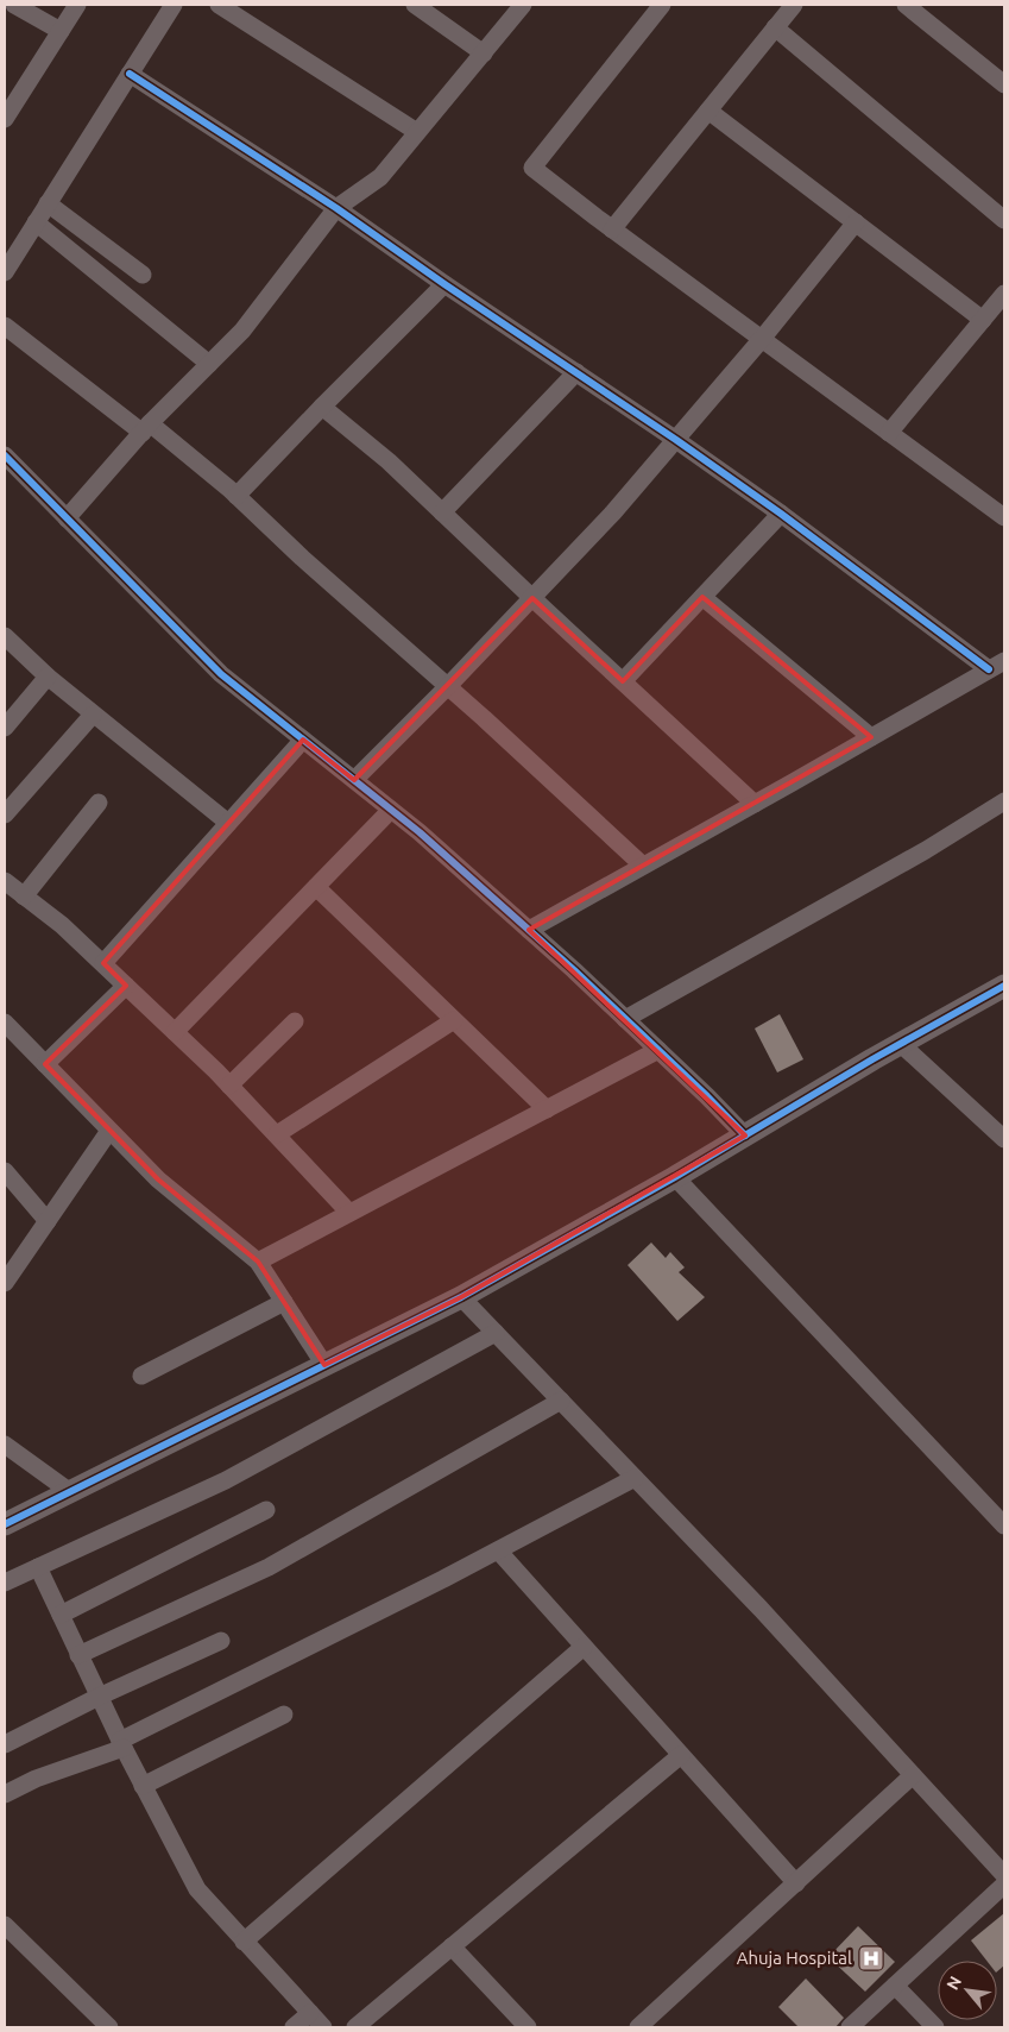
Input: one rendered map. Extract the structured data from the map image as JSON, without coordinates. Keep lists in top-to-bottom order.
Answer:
{
  "places": {
    "hospital": ["Ahuja Hospital"]
  },
  "north": "top left"
}
